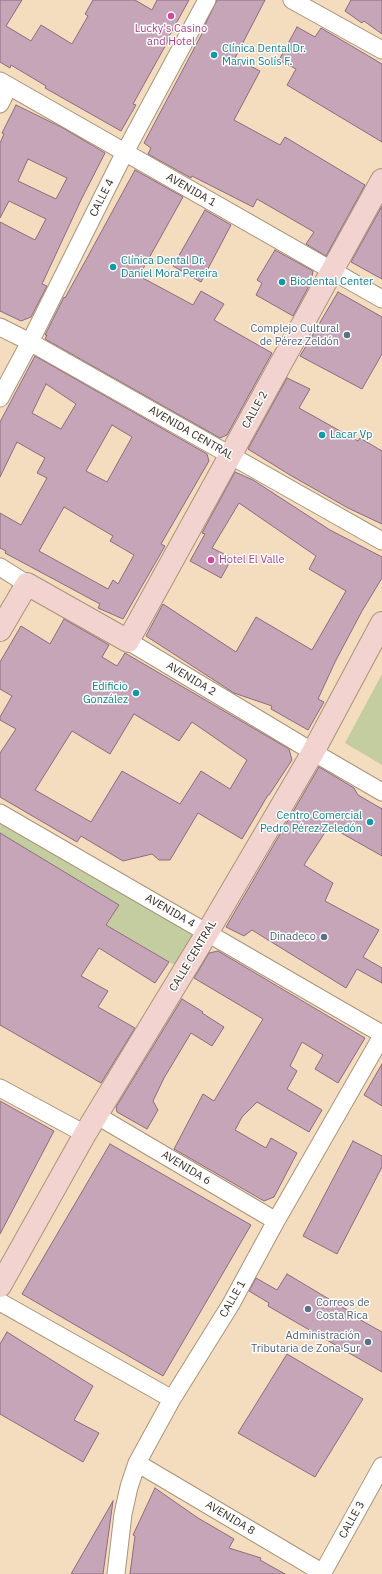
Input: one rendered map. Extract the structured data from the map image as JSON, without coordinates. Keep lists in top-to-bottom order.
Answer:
{
  "streets": {
    "main road": ["CALLE 2", "AVENIDA 2", "CALLE CENTRAL"],
    "street": [
      "AVENIDA 1",
      "CALLE 4",
      "AVENIDA CENTRAL",
      "AVENIDA 4",
      "AVENIDA 6",
      "CALLE 1",
      "AVENIDA 8",
      "CALLE 3"
    ]
  },
  "crossings": [
    ["AVENIDA 1", "CALLE 4"],
    ["AVENIDA 1", "CALLE 2"],
    ["CALLE 4", "AVENIDA CENTRAL"],
    ["CALLE 2", "AVENIDA CENTRAL"],
    ["CALLE 2", "AVENIDA 2"],
    ["AVENIDA 2", "CALLE CENTRAL"],
    ["AVENIDA 4", "CALLE CENTRAL"],
    ["AVENIDA 4", "CALLE 1"],
    ["CALLE CENTRAL", "AVENIDA 6"],
    ["AVENIDA 6", "CALLE 1"],
    ["CALLE 1", "AVENIDA 8"],
    ["AVENIDA 8", "CALLE 3"]
  ],
  "places": [
    "Lucky's Casino and Hotel",
    "Clínica Dental Dr. Marvin Solís F.",
    "Clínica Dental Dr. Daniel Mora Pereira",
    "Biodental Center",
    "Complejo Cultural de Pérez Zeldón",
    "Lacar Vp",
    "Hotel El Valle",
    "Edificio González",
    "Centro Comercial Pedro Pérez Zeledón",
    "Dinadeco",
    "Correos de Costa Rica",
    "Administración Tributaria de Zona Sur"
  ]
}
